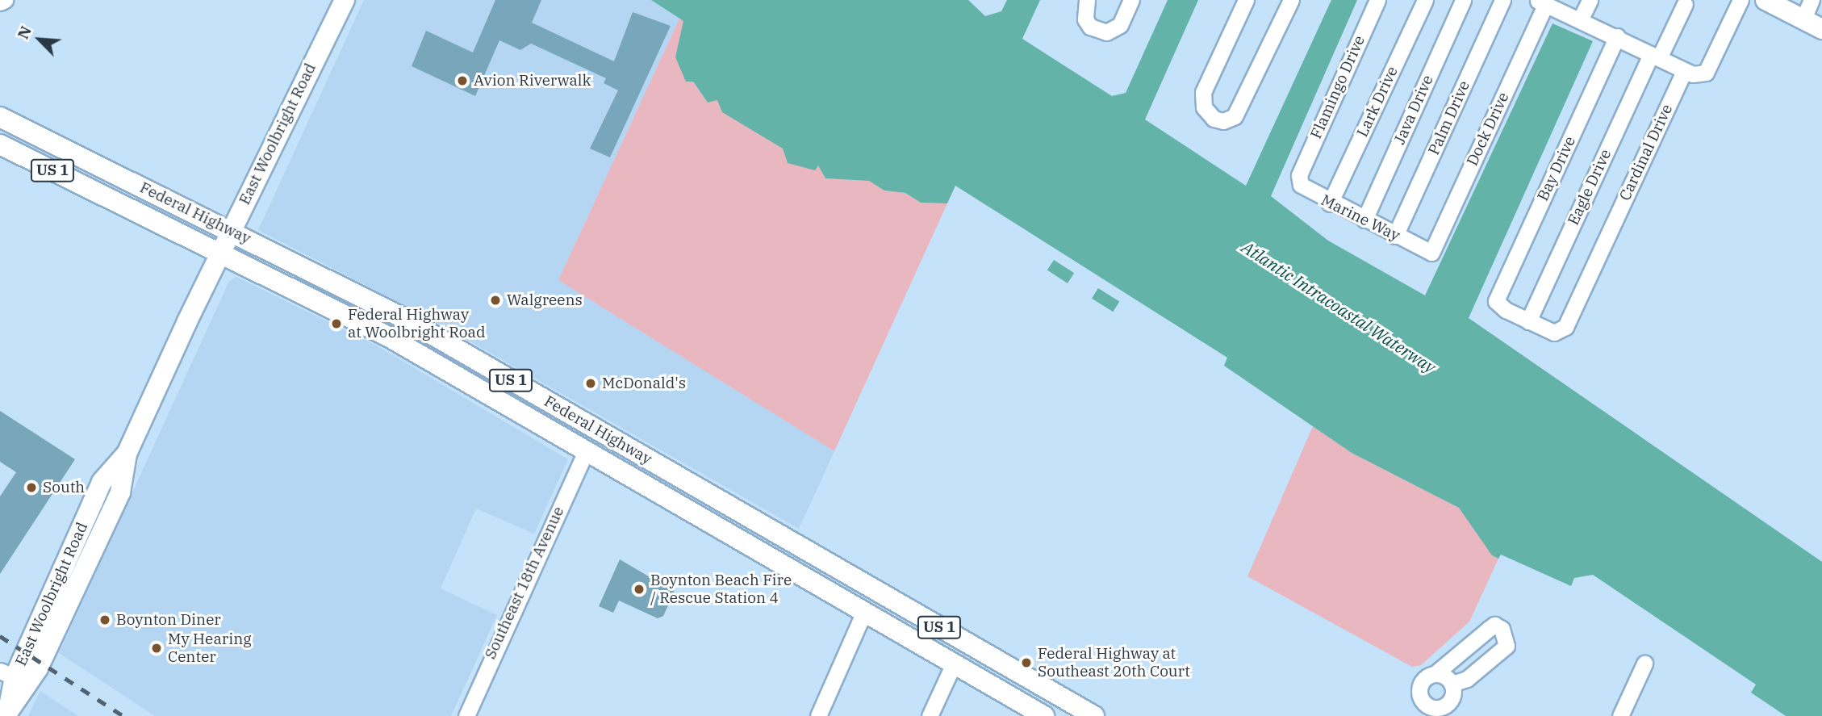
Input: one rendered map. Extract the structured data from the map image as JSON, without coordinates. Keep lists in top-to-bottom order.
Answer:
{
  "streets": {
    "main road": ["East Woolbright Road", "US 1", "Federal Highway"],
    "street": [
      "Flamingo Drive",
      "Lark Drive",
      "Java Drive",
      "Palm Drive",
      "Dock Drive",
      "Cardinal Drive",
      "Bay Drive",
      "Eagle Drive",
      "Marine Way",
      "Southeast 18th Avenue"
    ]
  },
  "crossings": [
    ["Flamingo Drive", "Marine Way"],
    ["Lark Drive", "Marine Way"],
    ["Java Drive", "Marine Way"],
    ["Palm Drive", "Marine Way"],
    ["Dock Drive", "Marine Way"],
    ["East Woolbright Road", "Federal Highway"],
    ["Cardinal Drive", "Bay Drive"],
    ["Cardinal Drive", "Eagle Drive"],
    ["Bay Drive", "Eagle Drive"],
    ["Federal Highway", "Southeast 18th Avenue"]
  ],
  "water": ["Atlantic Intracoastal Waterway"],
  "places": [
    "Avion Riverwalk",
    "Walgreens",
    "Federal Highway at Woolbright Road",
    "McDonald's",
    "South",
    "Boynton Beach Fire / Rescue Station 4",
    "Boynton Diner",
    "My Hearing Center",
    "Federal Highway at Southeast 20th Court"
  ],
  "north": "top left"
}
